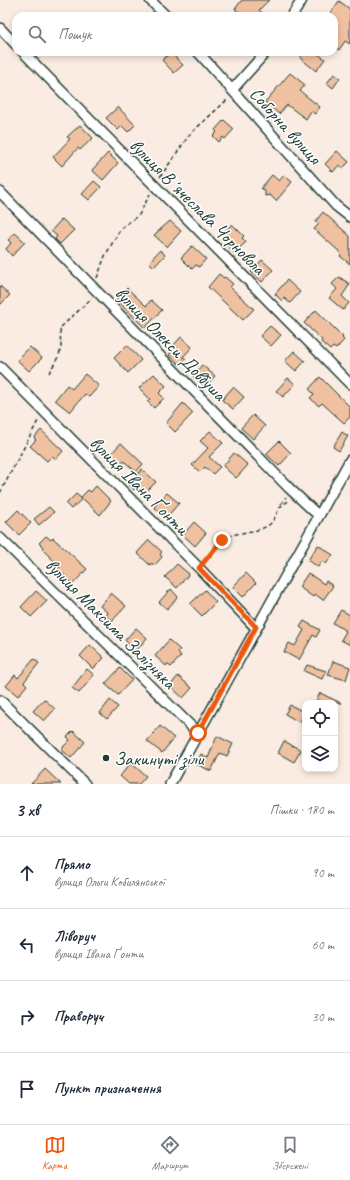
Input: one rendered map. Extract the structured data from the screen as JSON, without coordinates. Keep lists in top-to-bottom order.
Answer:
{
  "streets": {
    "street": [
      "Соборна вулиця",
      "вулиця Вʼячеслава Чорновола",
      "вулиця Олекси Довбуша",
      "вулиця Івана Ґонти",
      "вулиця Максима Залізняка"
    ]
  },
  "places": ["Закинуті зіли"],
  "page": {
    "search": "Пошук",
    "heading": ["3 хв", "Пішки · 180 m"],
    "list": [
      ["Прямо", "вулиця Ольги Кобилянської", "90 m"],
      ["Ліворуч", "вулиця Івана Ґонти", "60 m"],
      ["Праворуч", "30 m"],
      "Пункт призначення"
    ],
    "nav": ["Карта", "Маршрут", "Збережені"]
  }
}
